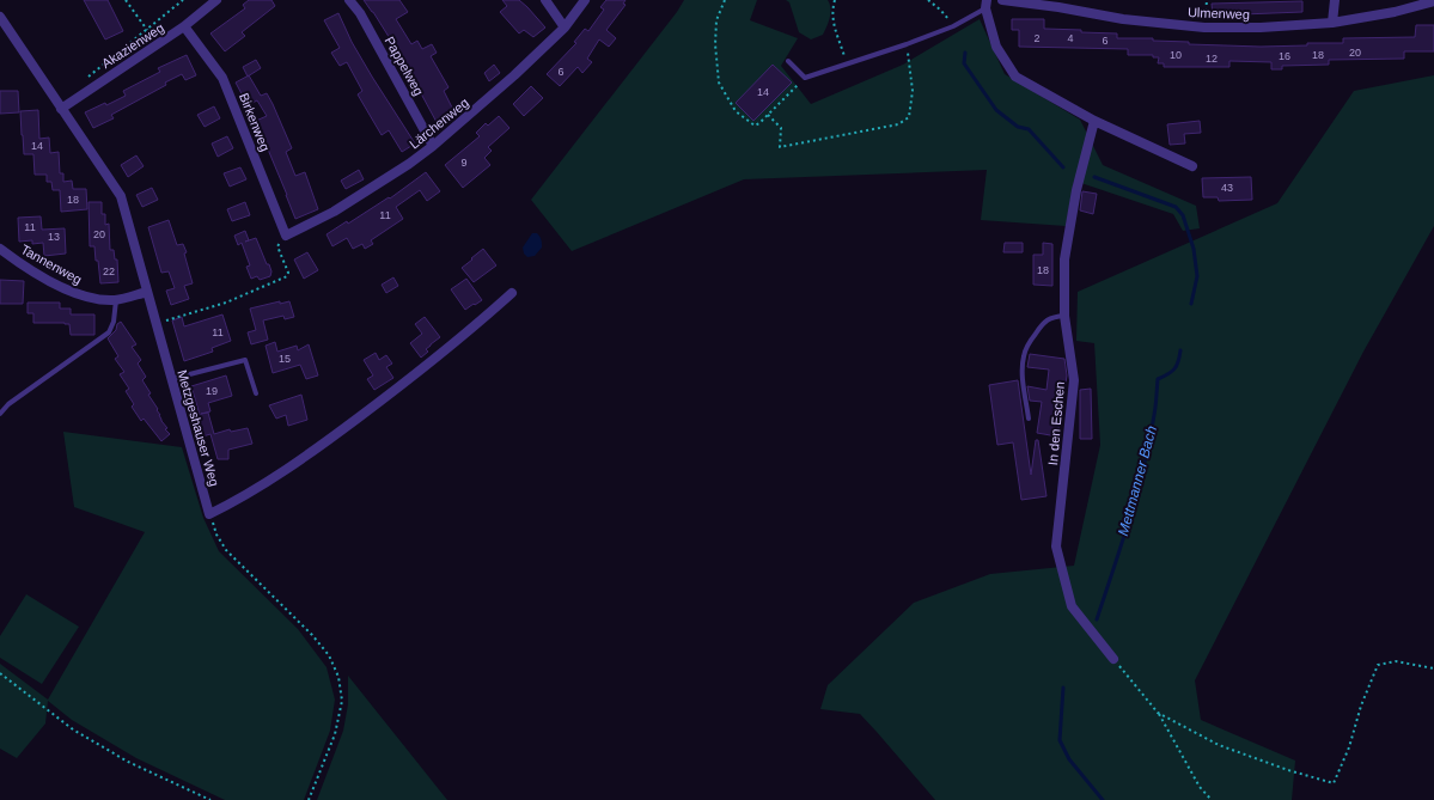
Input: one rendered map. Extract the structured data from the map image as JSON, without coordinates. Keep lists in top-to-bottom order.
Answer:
{
  "streets": {
    "street": [
      "Ulmenweg",
      "Akazienweg",
      "Pappelweg",
      "Birkenweg",
      "Lärchenweg",
      "Tannenweg",
      "In den Eschen",
      "Metzgeshauser Weg"
    ]
  },
  "crossings": [
    ["Akazienweg", "Birkenweg"],
    ["Akazienweg", "Metzgeshauser Weg"],
    ["Pappelweg", "Lärchenweg"],
    ["Birkenweg", "Lärchenweg"],
    ["Tannenweg", "Metzgeshauser Weg"]
  ],
  "water": ["Mettmanner Bach"],
  "house_numbers": [
    "2",
    "4",
    "6",
    "20",
    "10",
    "18",
    "16",
    "12",
    "6",
    "14",
    "14",
    "9",
    "43",
    "18",
    "11",
    "11",
    "20",
    "13",
    "18",
    "22",
    "11",
    "15",
    "19"
  ]
}
